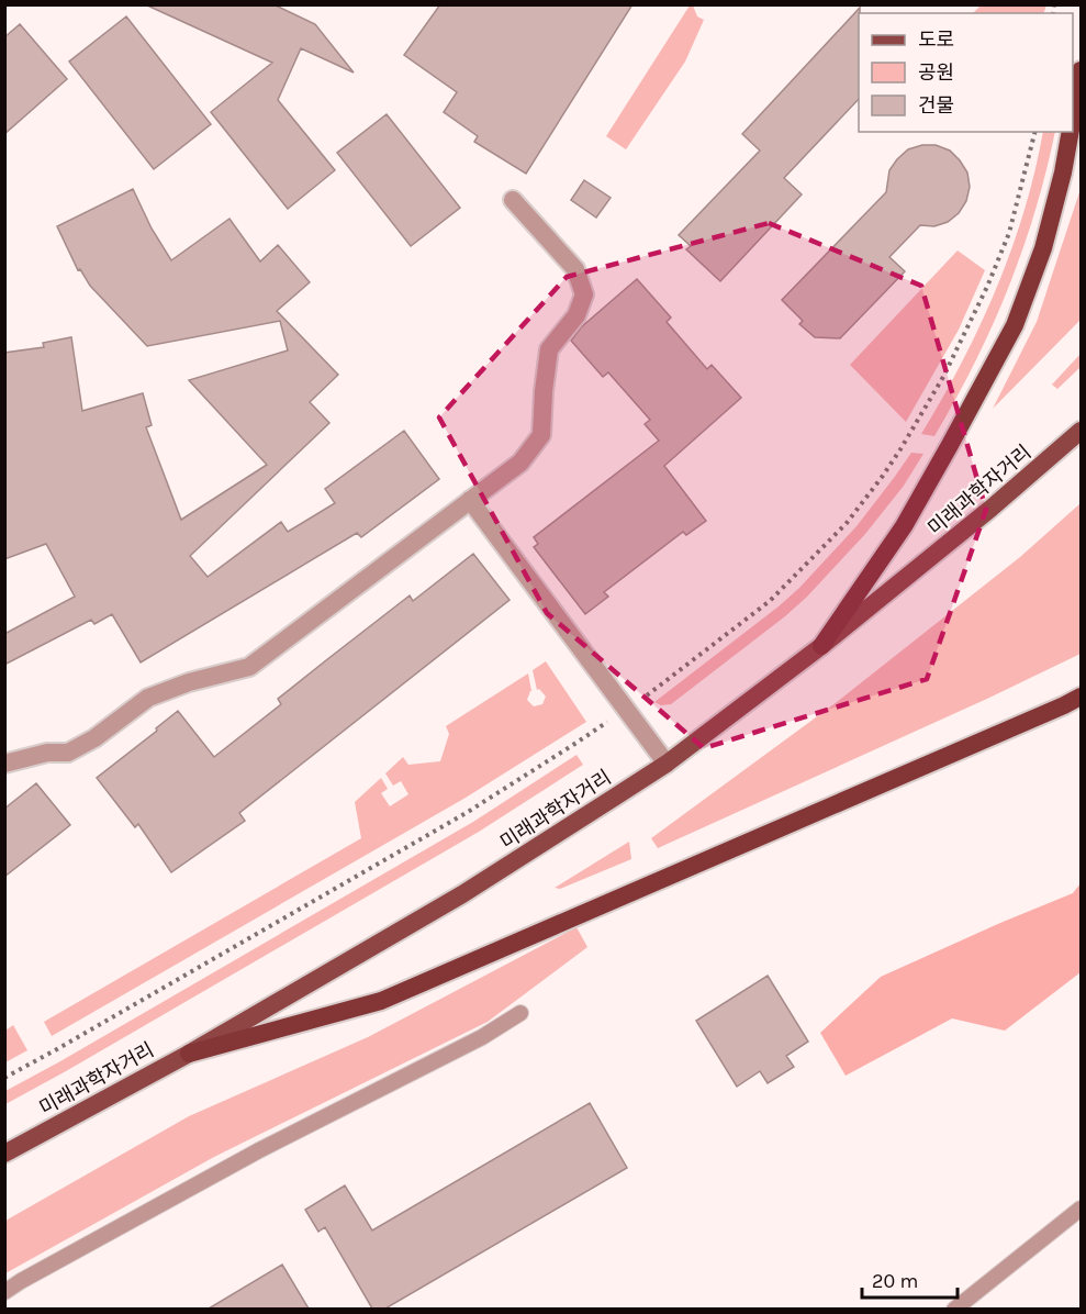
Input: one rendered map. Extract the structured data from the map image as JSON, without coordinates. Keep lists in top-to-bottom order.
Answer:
{
  "streets": {
    "main road": ["미래과학자거리"]
  },
  "legend": ["도로", "공원", "건물"],
  "scale_bar": "20 m"
}
